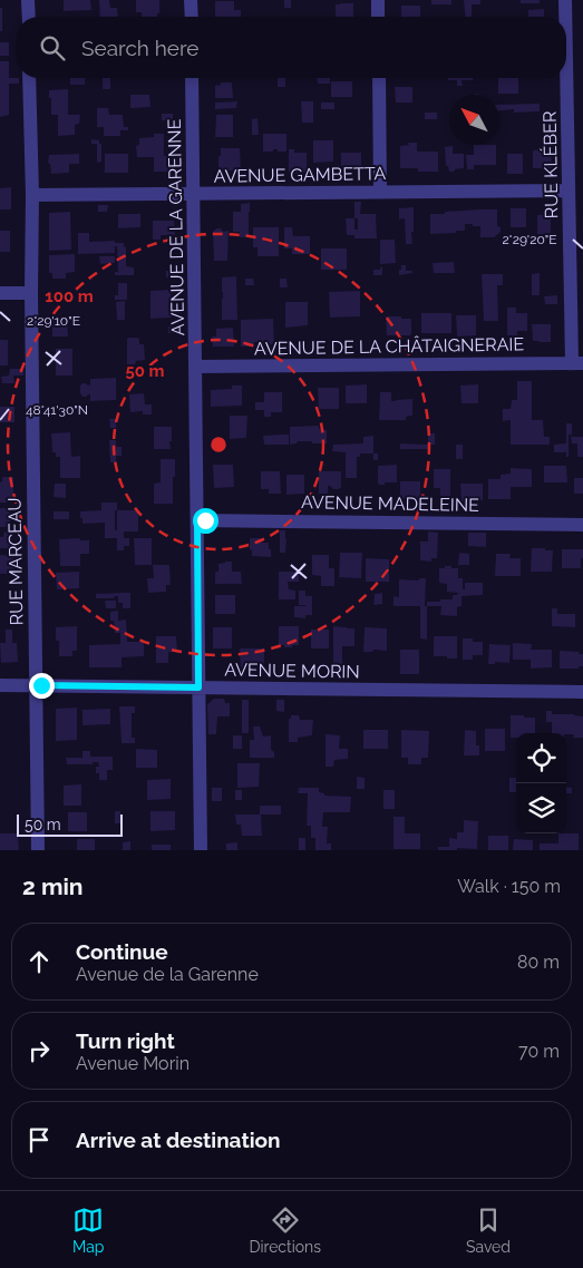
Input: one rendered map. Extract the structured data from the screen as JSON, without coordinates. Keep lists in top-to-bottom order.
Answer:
{
  "streets": {
    "street": [
      "RUE KLÉBER",
      "AVENUE GAMBETTA",
      "AVENUE DE LA GARENNE",
      "AVENUE DE LA CHÂTAIGNERAIE",
      "AVENUE MADELEINE",
      "RUE MARCEAU",
      "AVENUE MORIN"
    ]
  },
  "crossings": [
    ["RUE KLÉBER", "AVENUE GAMBETTA"],
    ["RUE KLÉBER", "AVENUE DE LA CHÂTAIGNERAIE"],
    ["AVENUE GAMBETTA", "AVENUE DE LA GARENNE"],
    ["AVENUE GAMBETTA", "RUE MARCEAU"],
    ["AVENUE DE LA GARENNE", "AVENUE DE LA CHÂTAIGNERAIE"],
    ["AVENUE DE LA GARENNE", "AVENUE MADELEINE"],
    ["AVENUE DE LA GARENNE", "AVENUE MORIN"],
    ["RUE MARCEAU", "AVENUE MORIN"]
  ],
  "scale_bar": "50 m",
  "north": "top left",
  "page": {
    "search": "Search here",
    "scale": "50 m",
    "heading": ["2 min", "Walk · 150 m"],
    "list": [
      ["Continue", "Avenue de la Garenne", "80 m"],
      ["Turn right", "Avenue Morin", "70 m"],
      "Arrive at destination"
    ],
    "nav": ["Map", "Directions", "Saved"]
  },
  "coordinates": ["2°29'20\"E", "2°29'10\"E", "48°41'30\"N"],
  "rings": ["100 m", "50 m"]
}
